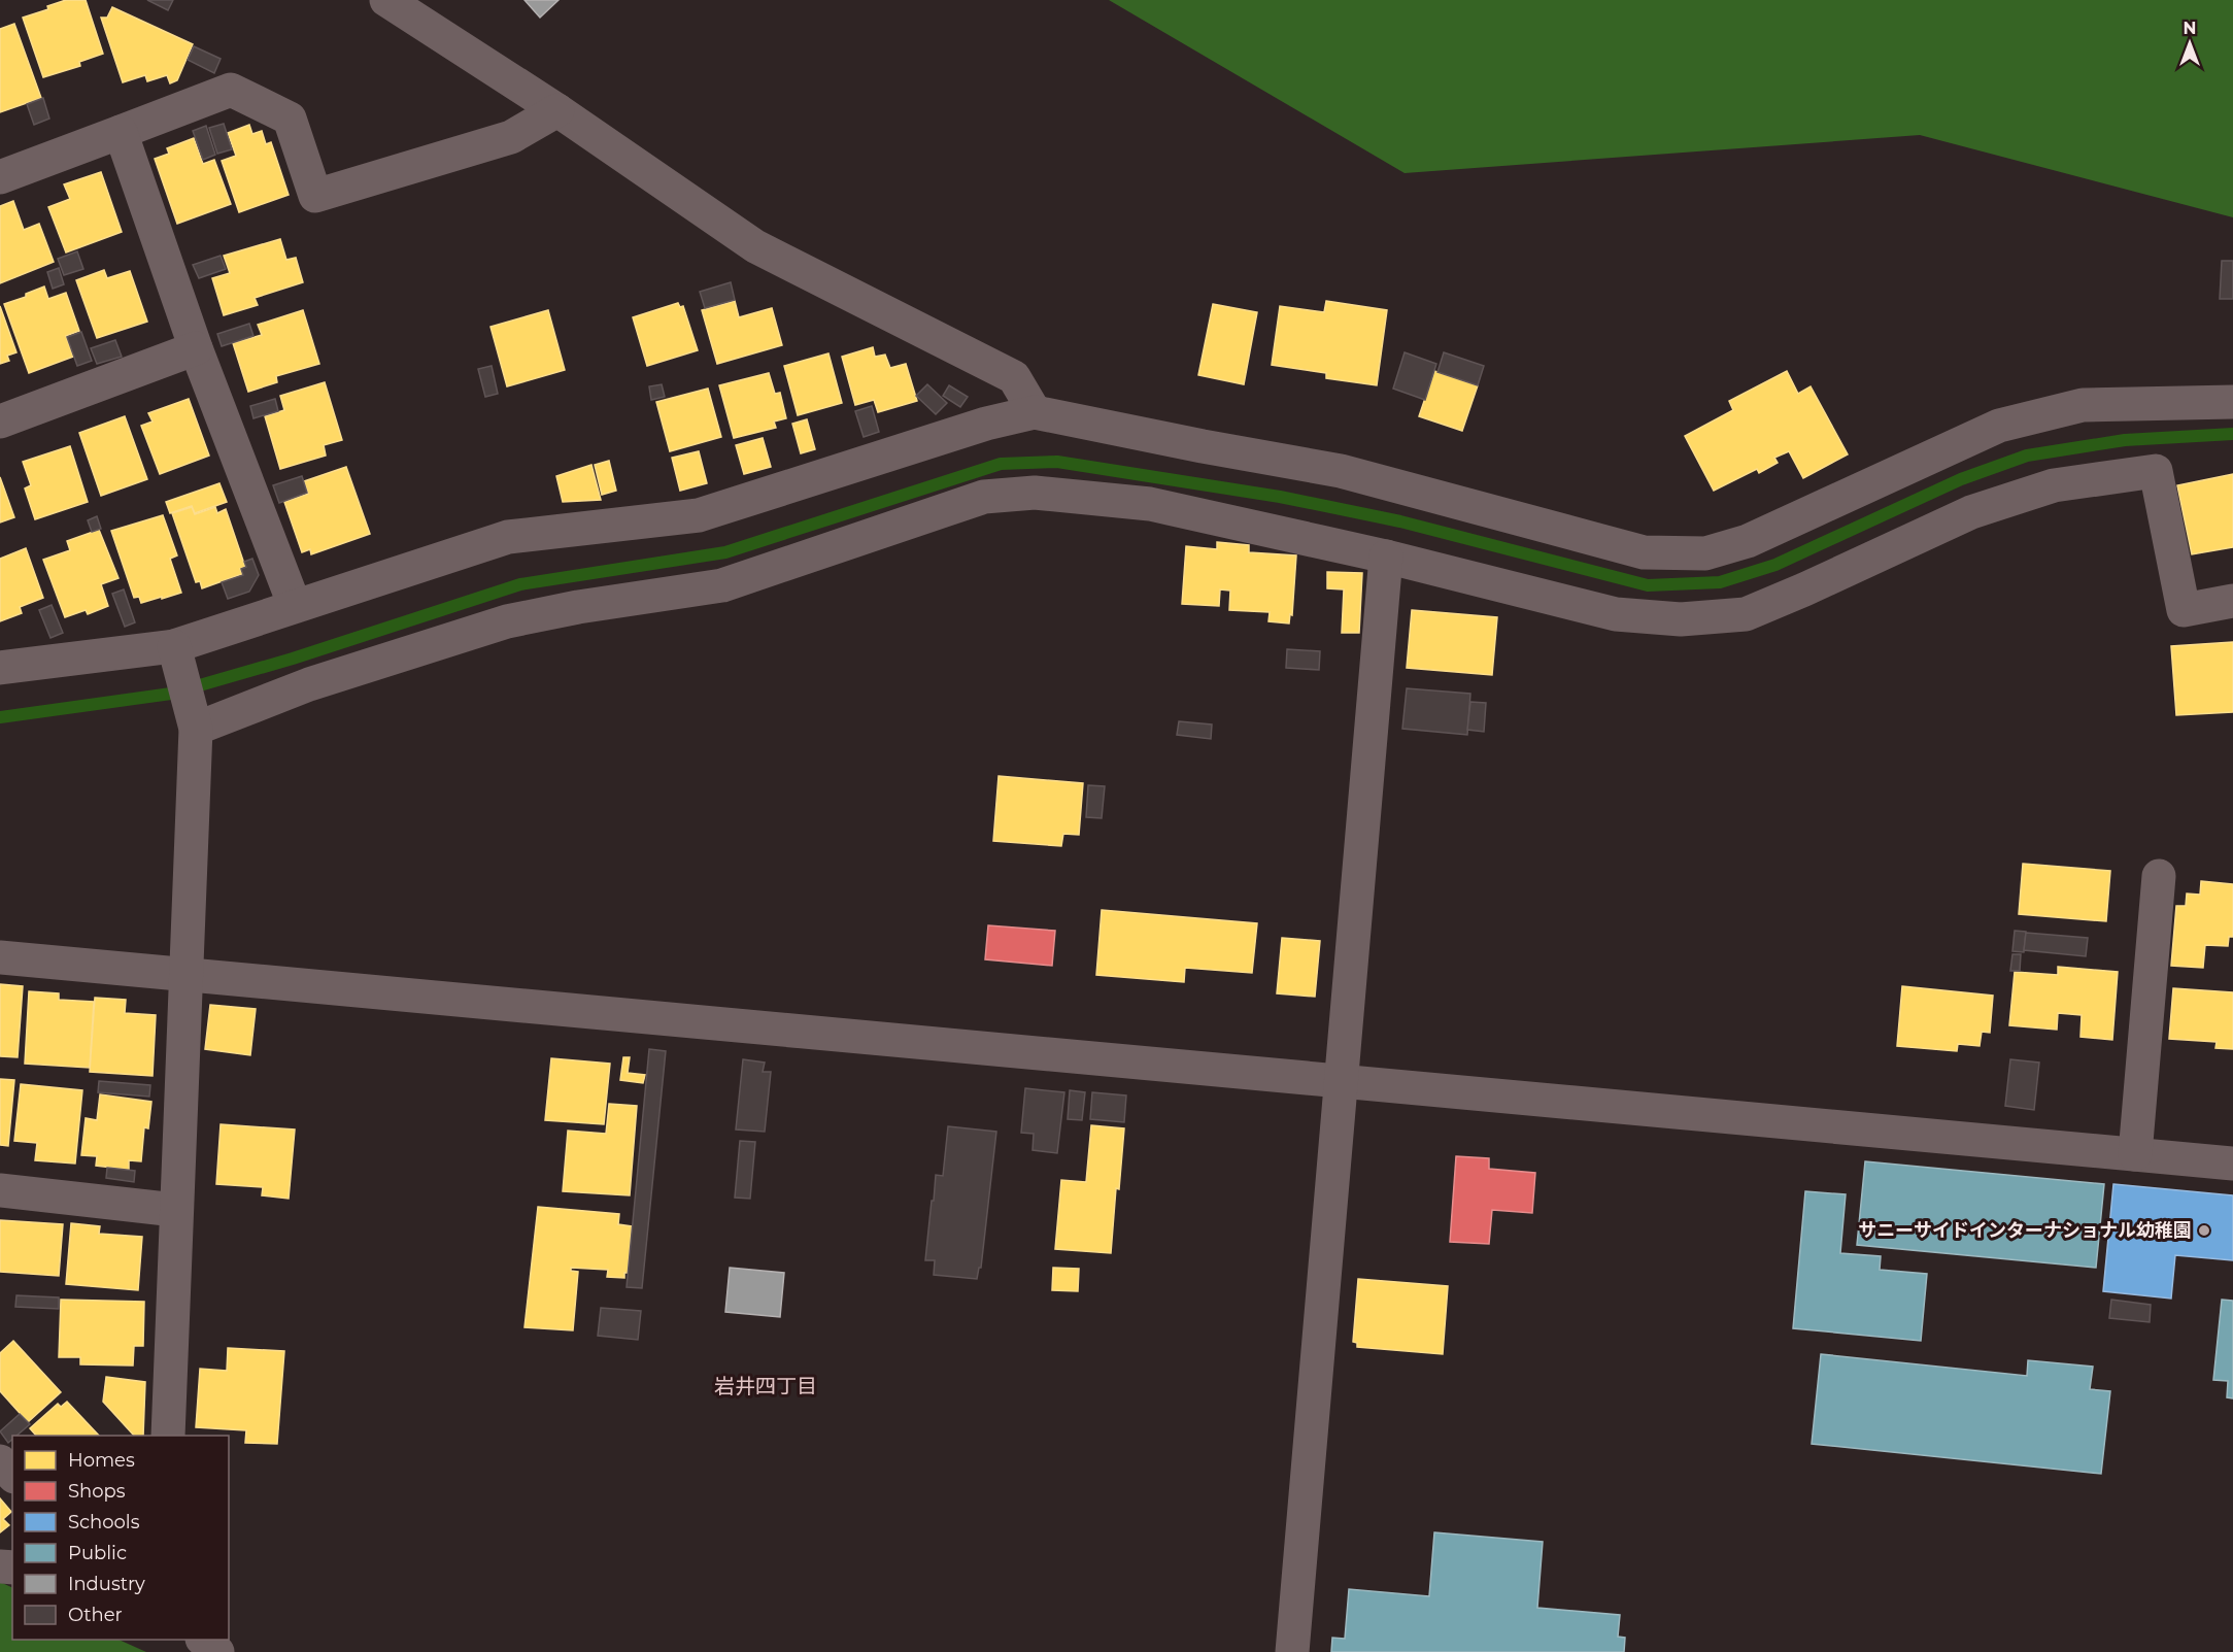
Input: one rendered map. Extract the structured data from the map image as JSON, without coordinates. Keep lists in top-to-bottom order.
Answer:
{
  "districts": ["岩井四丁目"],
  "places": ["サニーサイドインターナショナル幼稚園"],
  "legend": [
    "Homes",
    "Shops",
    "Schools",
    "Public",
    "Industry",
    "Other"
  ],
  "north": "top"
}
